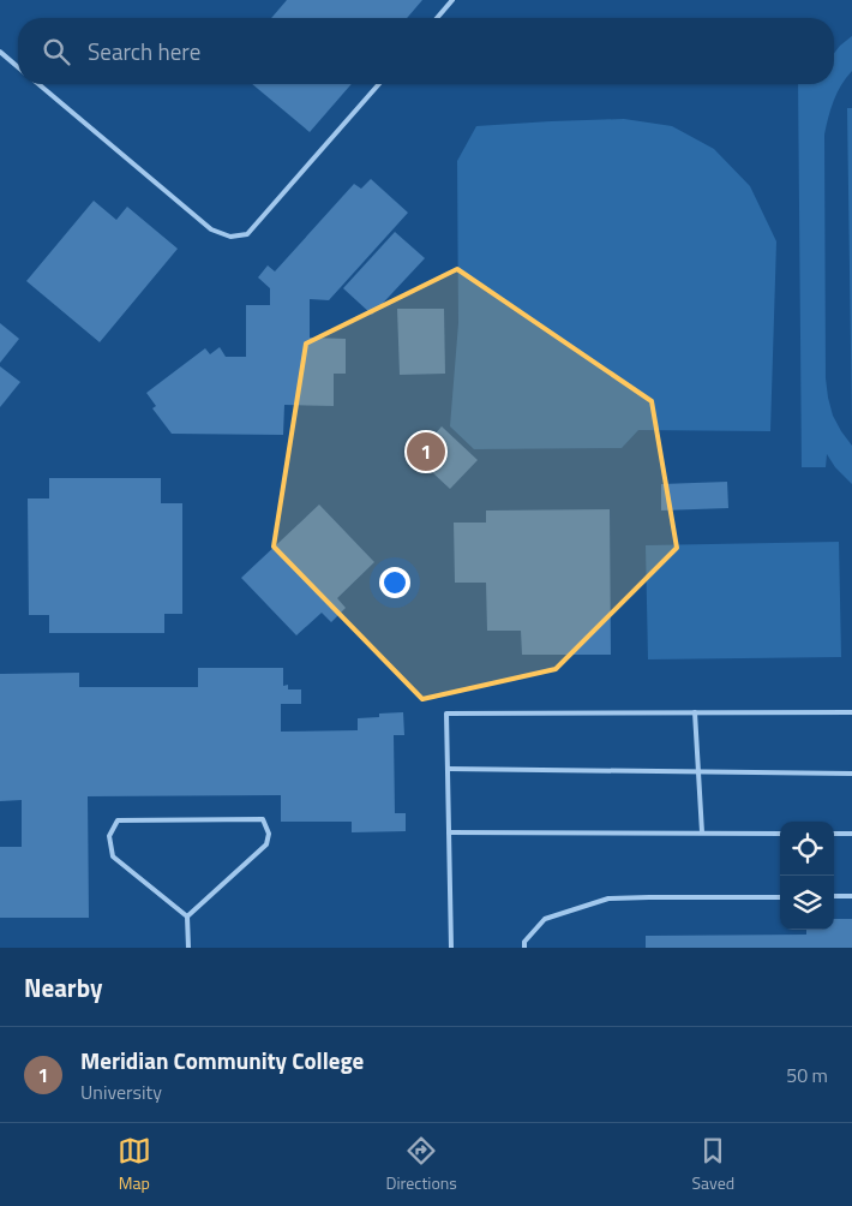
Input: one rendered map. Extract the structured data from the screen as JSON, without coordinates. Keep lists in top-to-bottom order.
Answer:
{
  "page": {
    "search": "Search here",
    "pins": "1",
    "heading": "Nearby",
    "list": [
      {
        "mark": "1",
        "name": "Meridian Community College",
        "note": "University",
        "value": "50 m"
      }
    ],
    "nav": ["Map", "Directions", "Saved"]
  }
}
